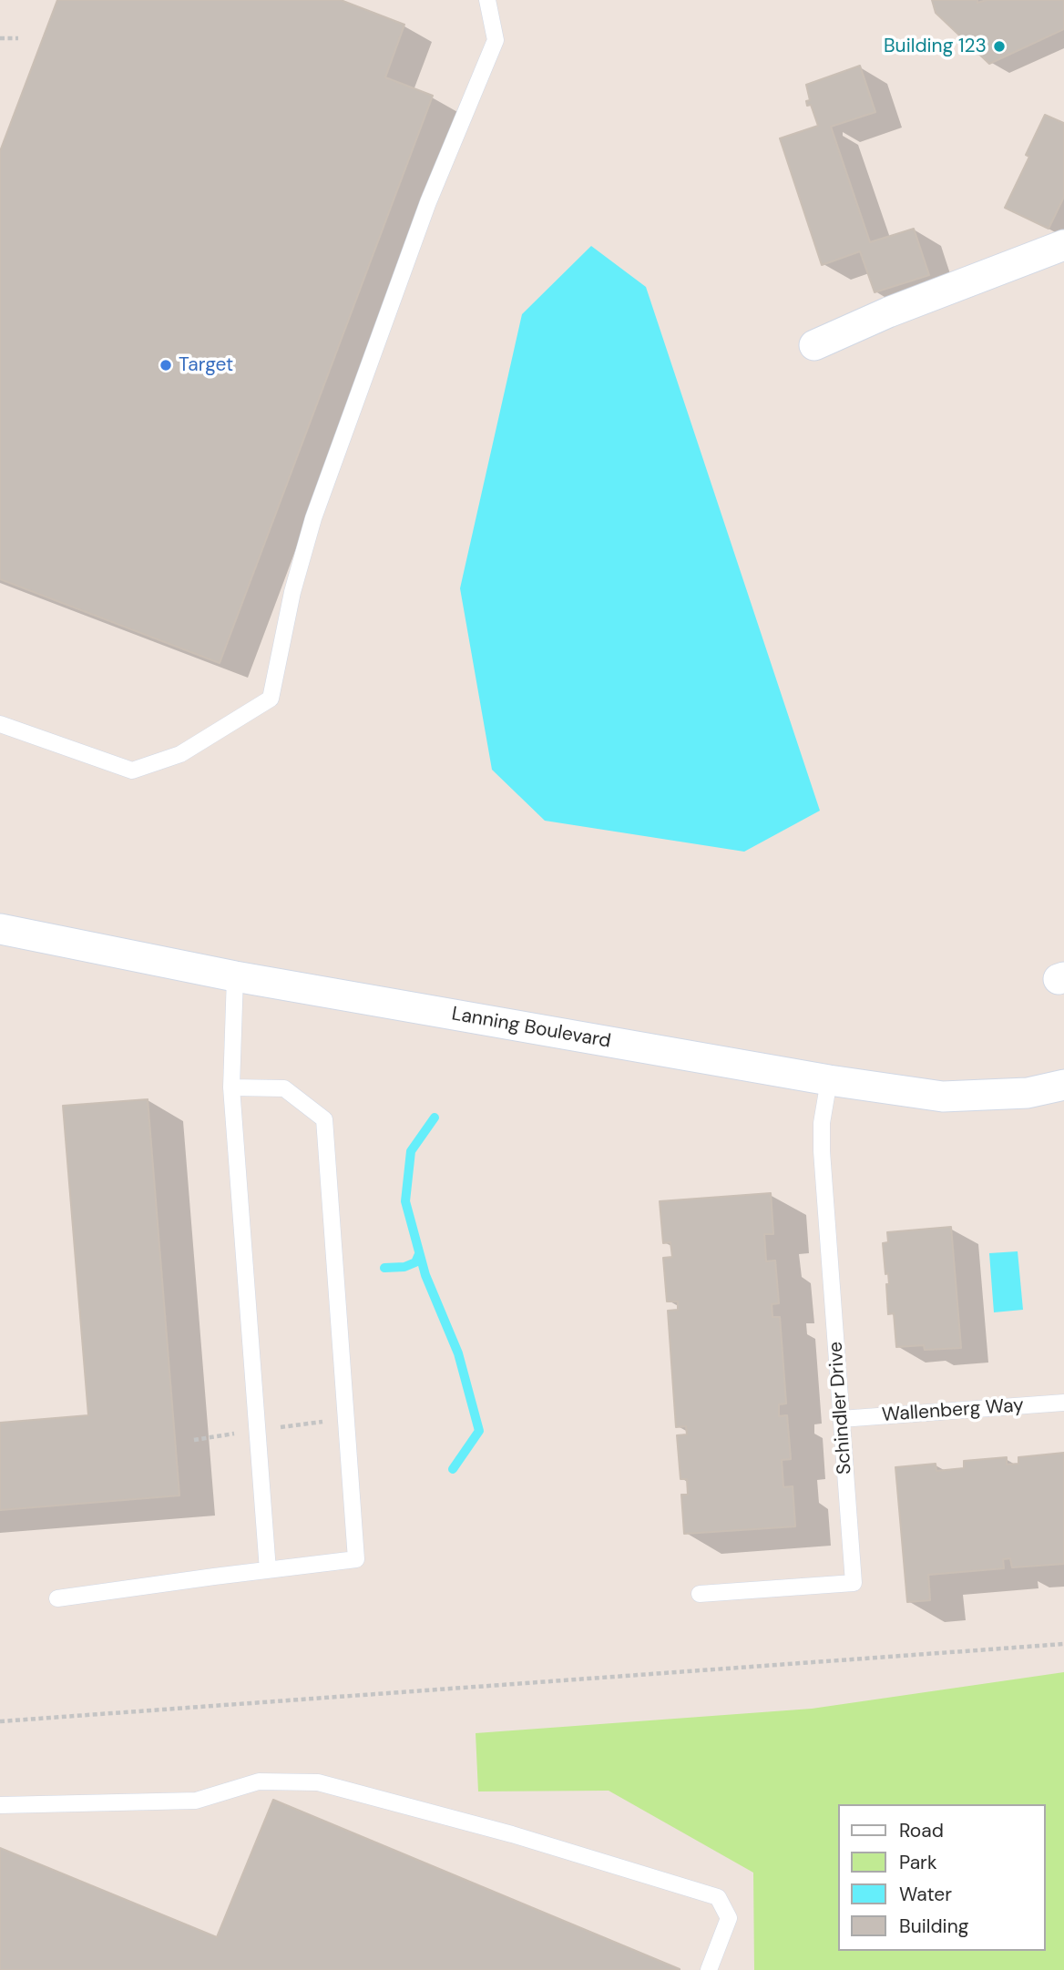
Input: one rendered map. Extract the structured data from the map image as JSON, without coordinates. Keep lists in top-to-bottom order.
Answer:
{
  "streets": {
    "street": ["Lanning Boulevard"],
    "lane": ["Schindler Drive", "Wallenberg Way"]
  },
  "crossings": [
    ["Lanning Boulevard", "Schindler Drive"],
    ["Schindler Drive", "Wallenberg Way"]
  ],
  "places": ["Building 123", "Target"],
  "legend": [
    "Road",
    "Park",
    "Water",
    "Building"
  ]
}
